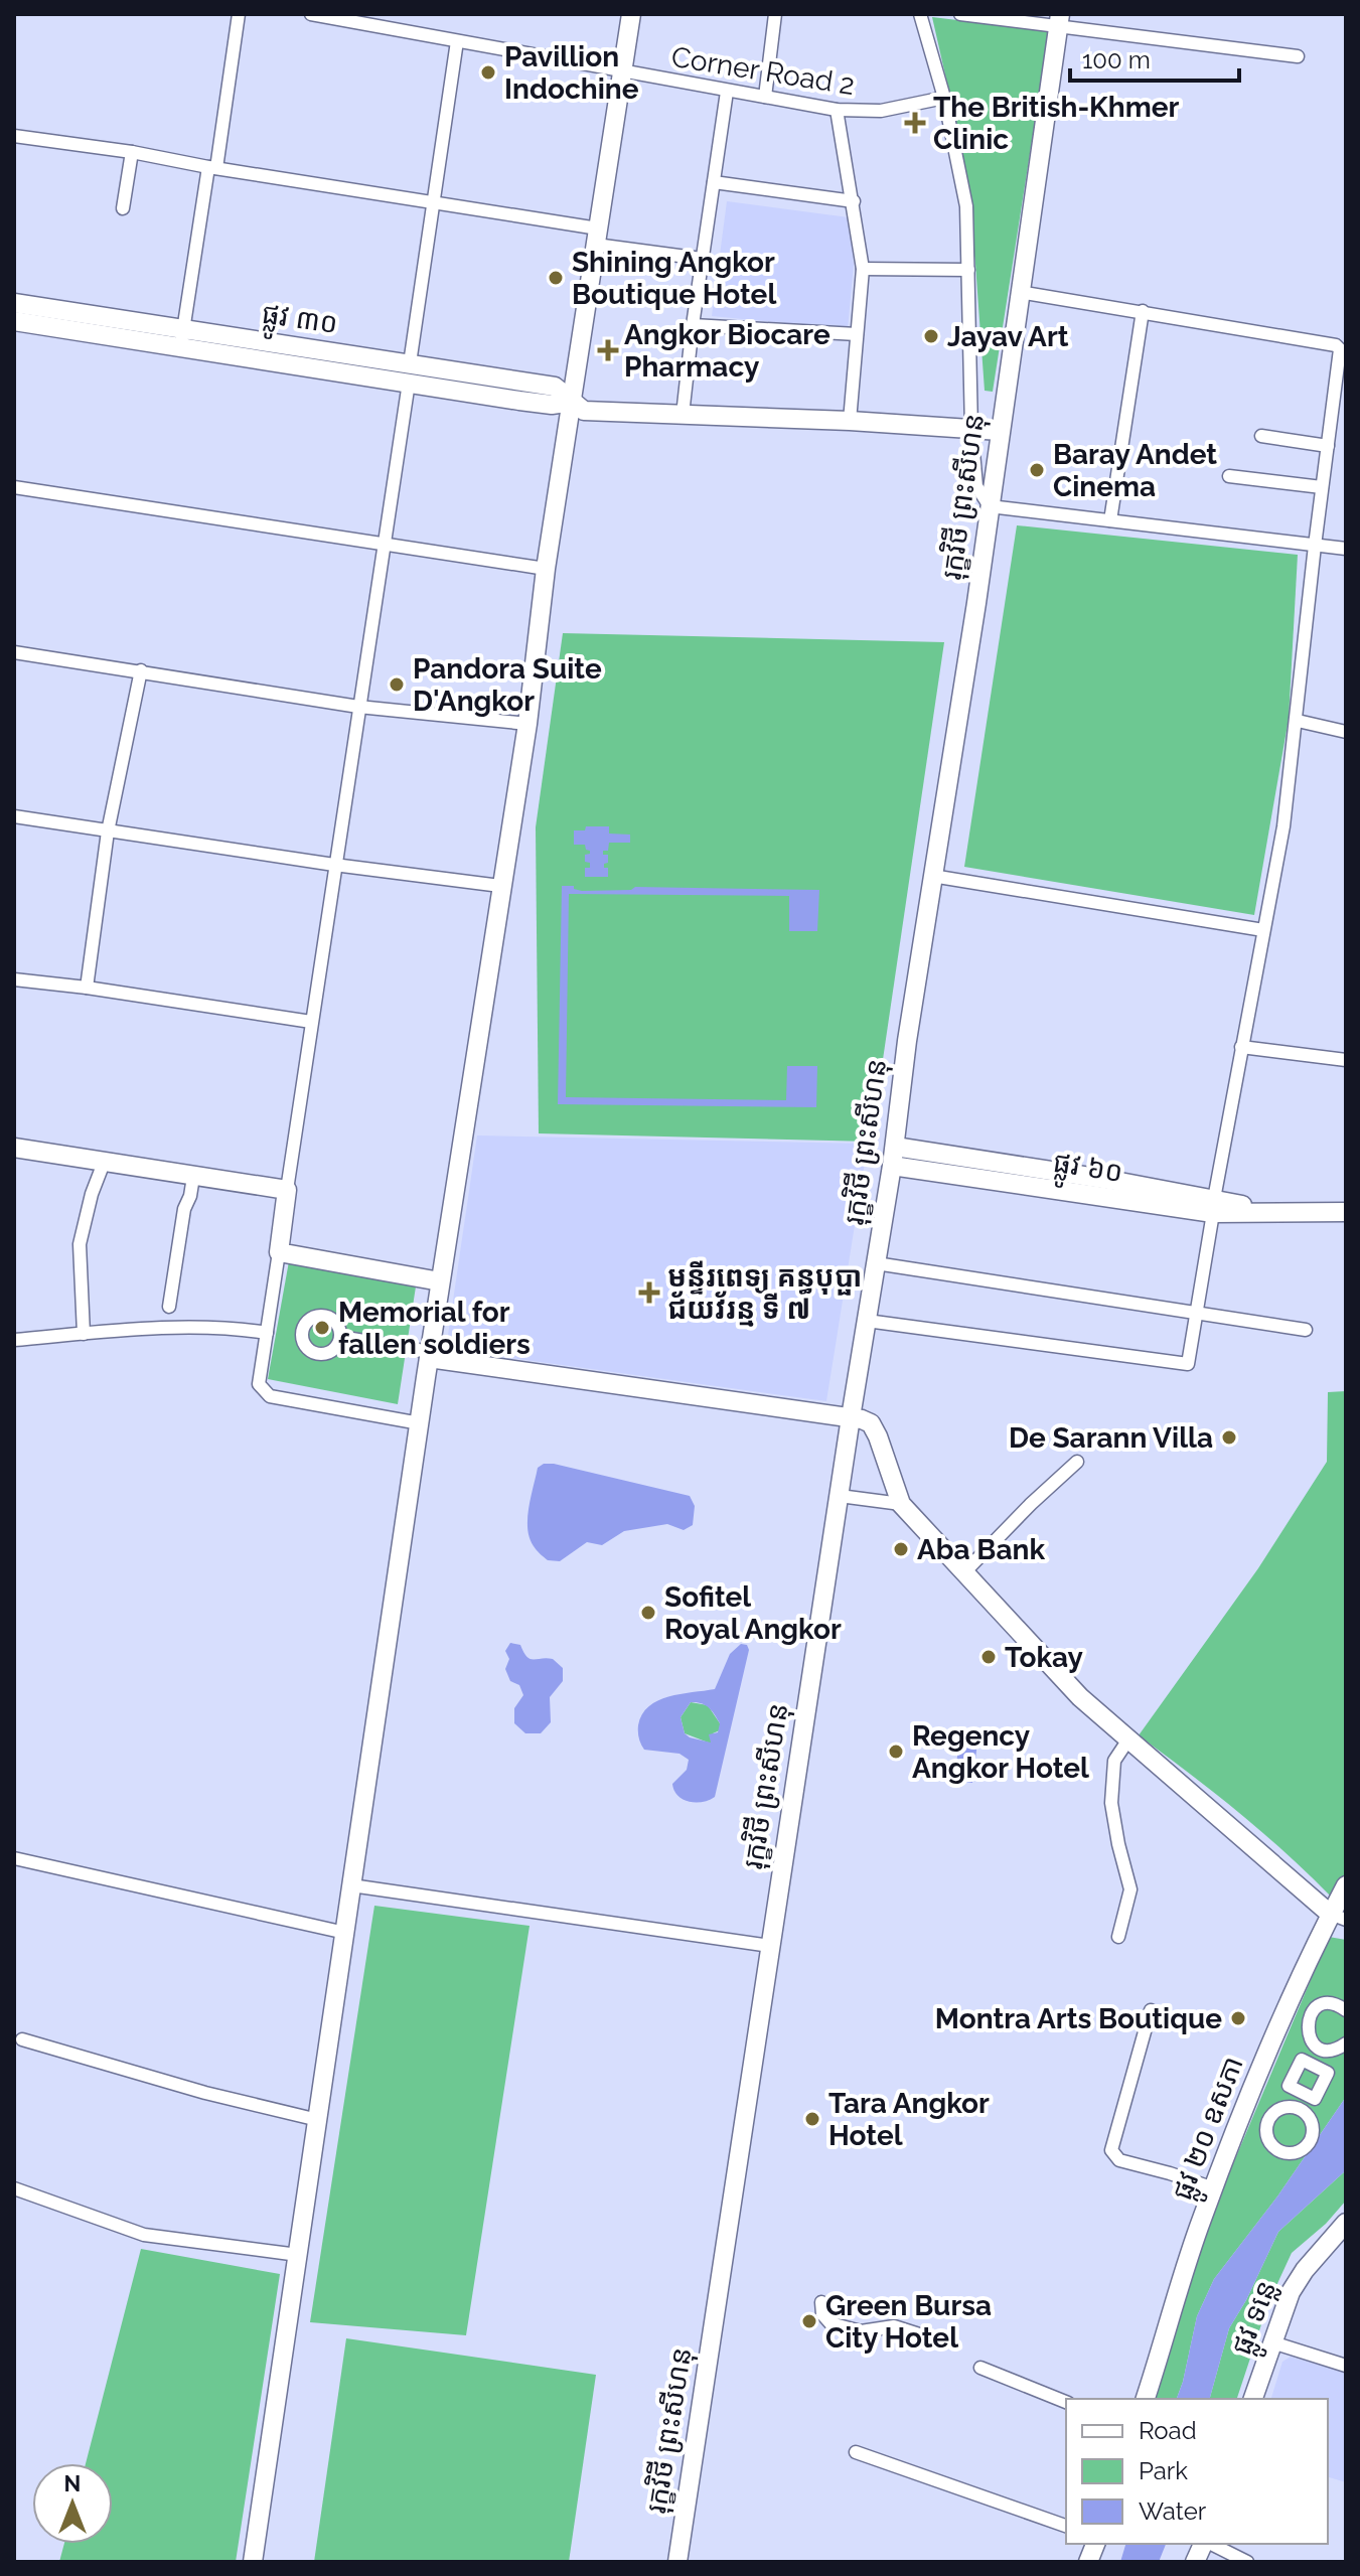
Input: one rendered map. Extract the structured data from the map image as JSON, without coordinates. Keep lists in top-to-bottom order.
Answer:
{
  "streets": {
    "street": [
      "Corner Road 2",
      "ផ្លូវ ៣០",
      "រុក្ខវិថី ព្រះសីហនុ",
      "ផ្លូវ ៦០",
      "ផ្លូវ ២០ ឧសភា",
      "ផ្លូវ ទន្លេ"
    ]
  },
  "crossings": [
    ["ផ្លូវ ៣០", "រុក្ខវិថី ព្រះសីហនុ"],
    ["រុក្ខវិថី ព្រះសីហនុ", "ផ្លូវ ៦០"]
  ],
  "places": {
    "other": [
      "Pavillion Indochine",
      "Shining Angkor Boutique Hotel",
      "Jayav Art",
      "Baray Andet Cinema",
      "Pandora Suite D'Angkor",
      "Memorial for fallen soldiers",
      "De Sarann Villa",
      "Aba Bank",
      "Sofitel Royal Angkor",
      "Tokay",
      "Regency Angkor Hotel",
      "Montra Arts Boutique",
      "Tara Angkor Hotel",
      "Green Bursa City Hotel"
    ],
    "health": ["The British-Khmer Clinic", "Angkor Biocare Pharmacy", "មន្ទីរពេទ្យ គន្ធបុប្ផា ជ័យវ័រន្ម ទី ៧"]
  },
  "legend": ["Road", "Park", "Water"],
  "scale_bar": "100 m",
  "north": "top"
}
